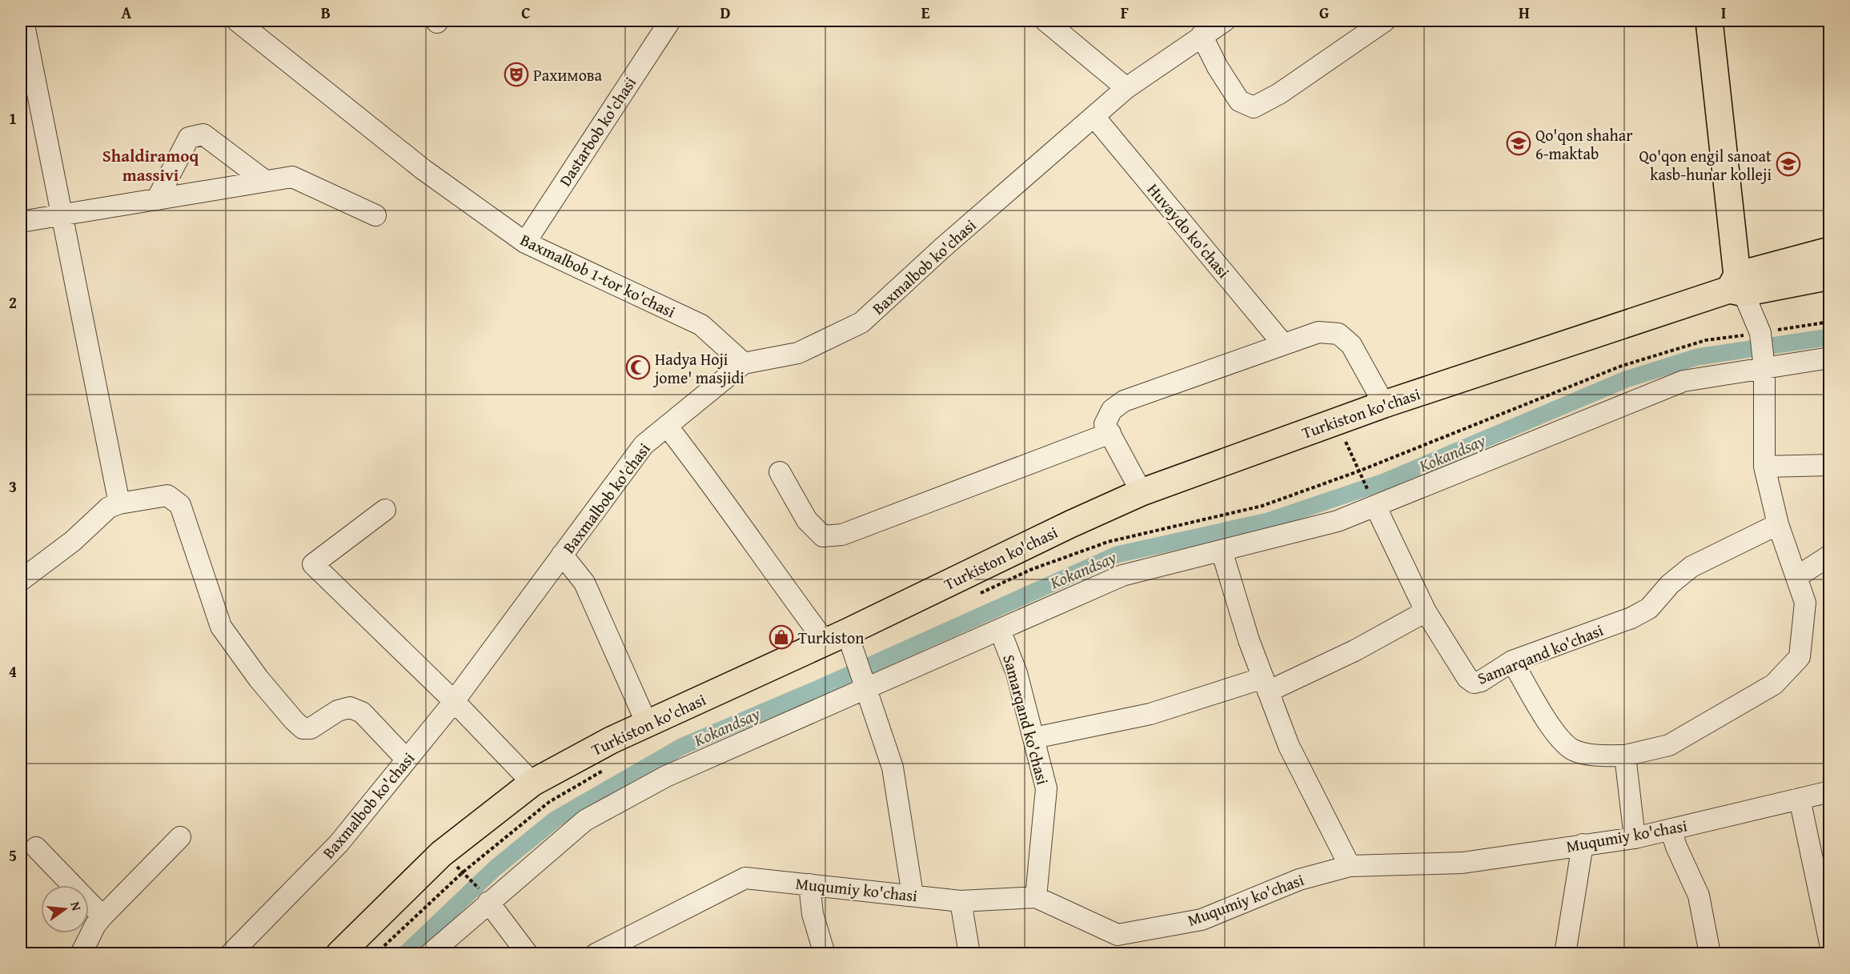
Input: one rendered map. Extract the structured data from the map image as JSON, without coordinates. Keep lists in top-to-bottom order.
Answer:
{
  "streets": {
    "main road": ["Turkiston ko'chasi"],
    "street": [
      "Dastarbob ko'chasi",
      "Huvaydo ko'chasi",
      "Baxmalbob ko'chasi",
      "Baxmalbob 1-tor ko'chasi",
      "Samarqand ko'chasi",
      "Muqumiy ko'chasi"
    ]
  },
  "crossings": [
    ["Dastarbob ko'chasi", "Baxmalbob 1-tor ko'chasi"],
    ["Huvaydo ko'chasi", "Baxmalbob ko'chasi"],
    ["Baxmalbob ko'chasi", "Baxmalbob 1-tor ko'chasi"],
    ["Samarqand ko'chasi", "Muqumiy ko'chasi"]
  ],
  "districts": ["Shaldiramoq massivi"],
  "water": ["Kokandsay"],
  "places": {
    "theatre": ["Рахимова"],
    "school or university": ["Qo'qon shahar 6-maktab", "Qo'qon engil sanoat kasb-hunar kolleji"],
    "mosque": ["Hadya Hoji jome' masjidi"],
    "shop": ["Turkiston"]
  },
  "north": "right",
  "grid": {
    "columns": [
      "A",
      "B",
      "C",
      "D",
      "E",
      "F",
      "G",
      "H",
      "I"
    ],
    "rows": [
      "1",
      "2",
      "3",
      "4",
      "5"
    ]
  }
}
